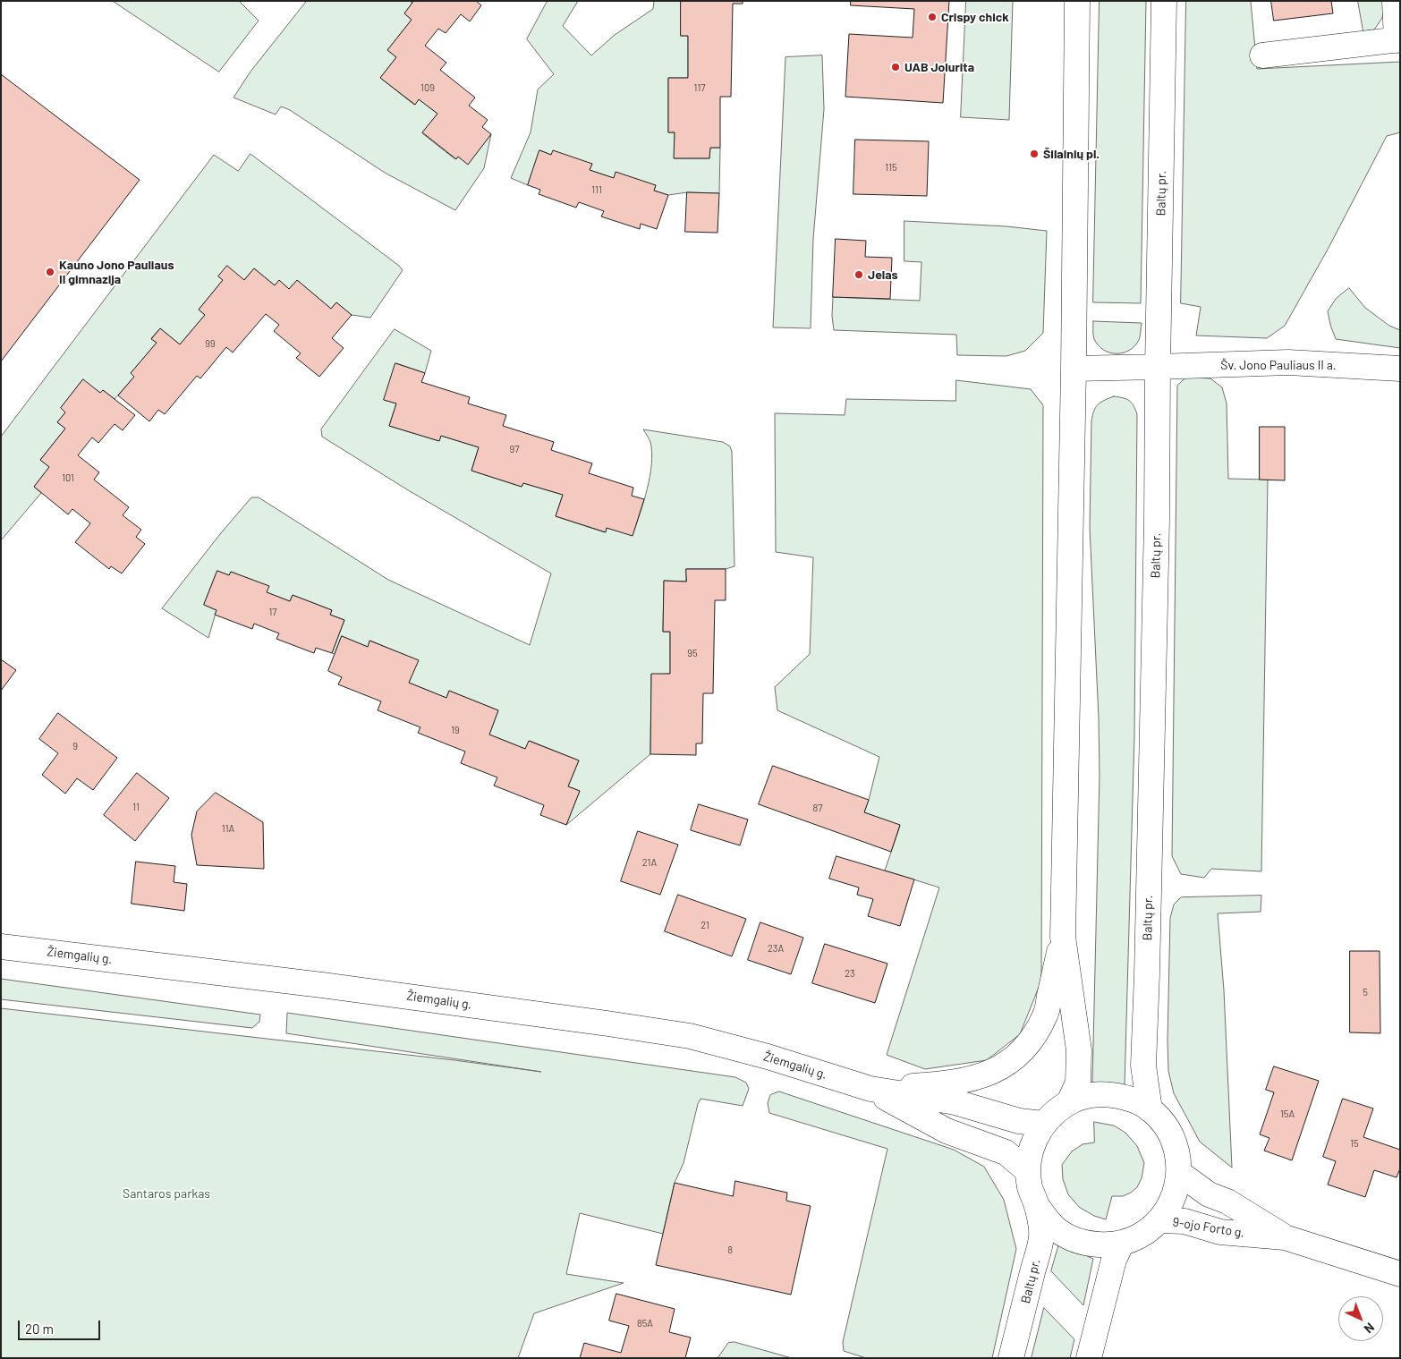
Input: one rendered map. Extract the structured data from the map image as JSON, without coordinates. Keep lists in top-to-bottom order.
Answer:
{
  "streets": {
    "main road": [
      "Baltų pr.",
      "Šv. Jono Pauliaus II a.",
      "Žiemgalių g.",
      "9-ojo Forto g."
    ]
  },
  "crossings": [
    ["Baltų pr.", "Šv. Jono Pauliaus II a."],
    ["Baltų pr.", "Žiemgalių g."],
    ["Baltų pr.", "9-ojo Forto g."],
    ["Žiemgalių g.", "9-ojo Forto g."]
  ],
  "parks": ["Santaros parkas"],
  "places": [
    "Crispy chick",
    "UAB Jolurita",
    "Šilainių pl.",
    "Kauno Jono Pauliaus II gimnazija",
    "Jelas"
  ],
  "house_numbers": [
    "109",
    "117",
    "115",
    "111",
    "99",
    "97",
    "101",
    "17",
    "95",
    "19",
    "9",
    "11",
    "87",
    "11A",
    "21A",
    "21",
    "23A",
    "23",
    "5",
    "15A",
    "15",
    "8",
    "85A"
  ],
  "scale_bar": "20 m",
  "north": "bottom right"
}
